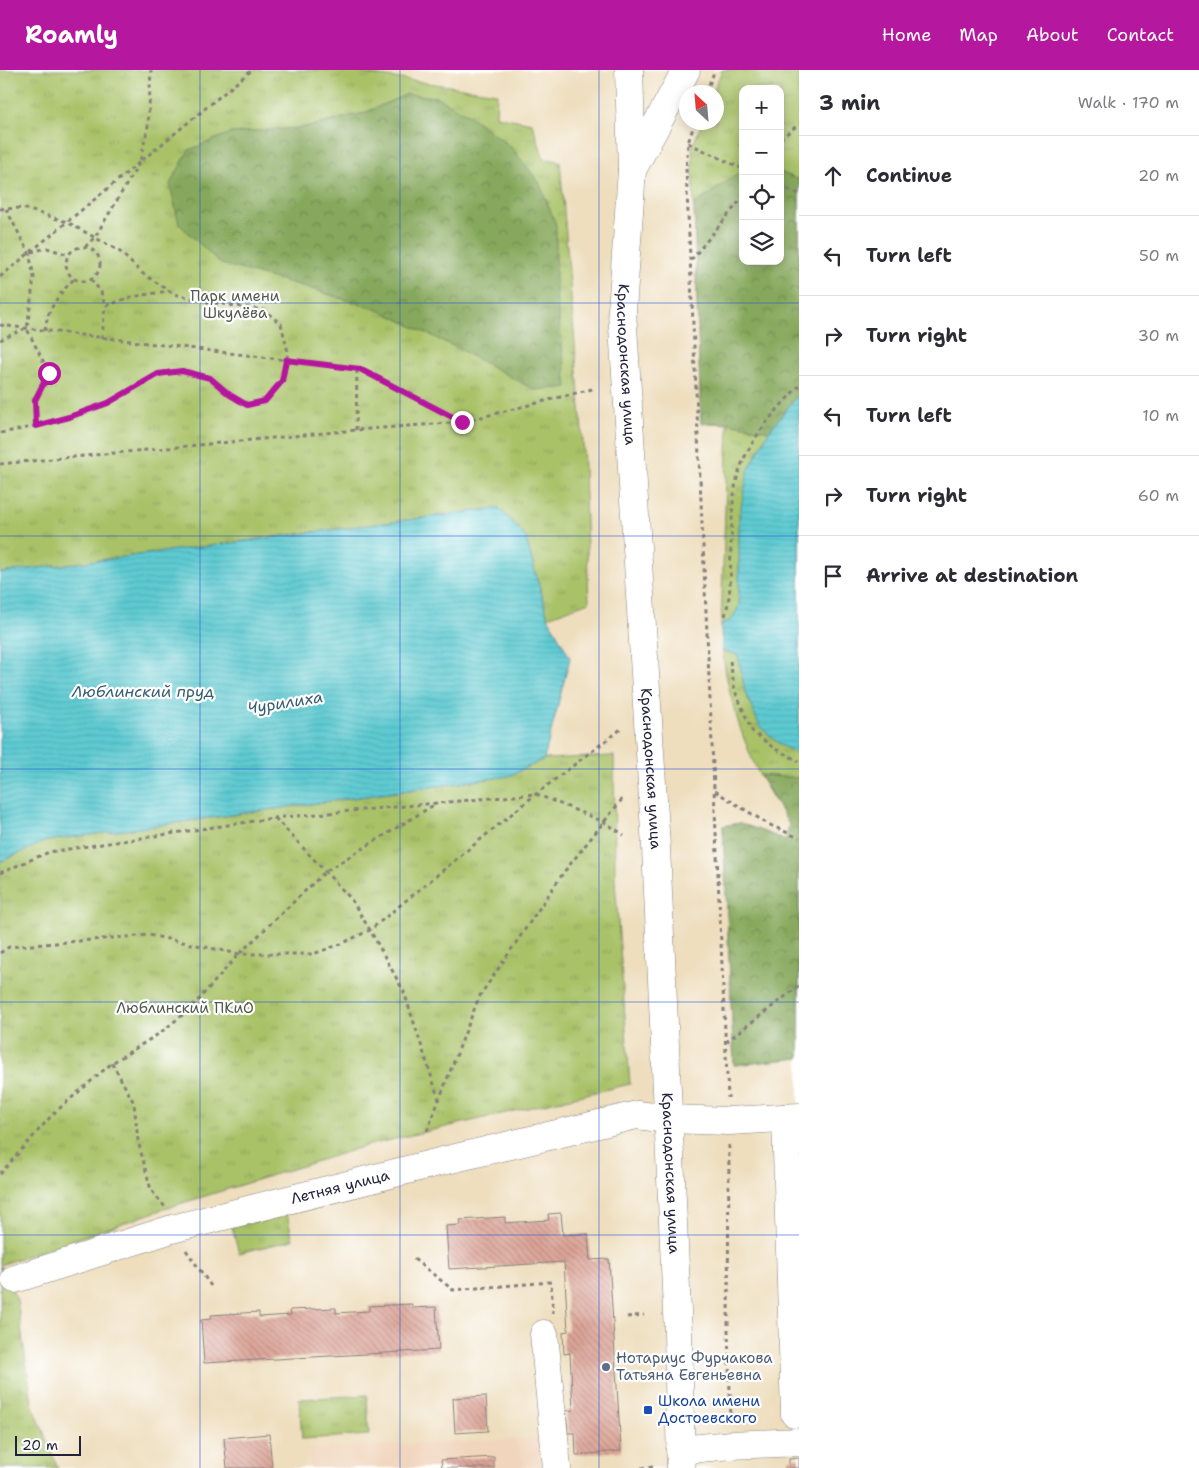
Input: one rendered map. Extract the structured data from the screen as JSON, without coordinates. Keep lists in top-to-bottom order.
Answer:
{
  "streets": {
    "main road": ["Краснодонская улица", "Летняя улица"]
  },
  "crossings": [
    ["Краснодонская улица", "Летняя улица"]
  ],
  "water": ["Люблинский пруд", "Чурилиха"],
  "parks": ["Парк имени Шкулёва", "Люблинский ПКиО"],
  "places": {
    "other": ["Нотариус Фурчакова Татьяна Евгеньевна"],
    "transit": ["Школа имени Достоевского"]
  },
  "scale_bar": "20 m",
  "north": "top left",
  "page": {
    "header": "Roamly",
    "nav": [
      "Home",
      "Map",
      "About",
      "Contact"
    ],
    "heading": ["3 min", "Walk · 170 m"],
    "map_buttons": ["+", "−"],
    "list": [
      ["Continue", "20 m"],
      ["Turn left", "50 m"],
      ["Turn right", "30 m"],
      ["Turn left", "10 m"],
      ["Turn right", "60 m"],
      "Arrive at destination"
    ],
    "scale": "20 m"
  }
}
